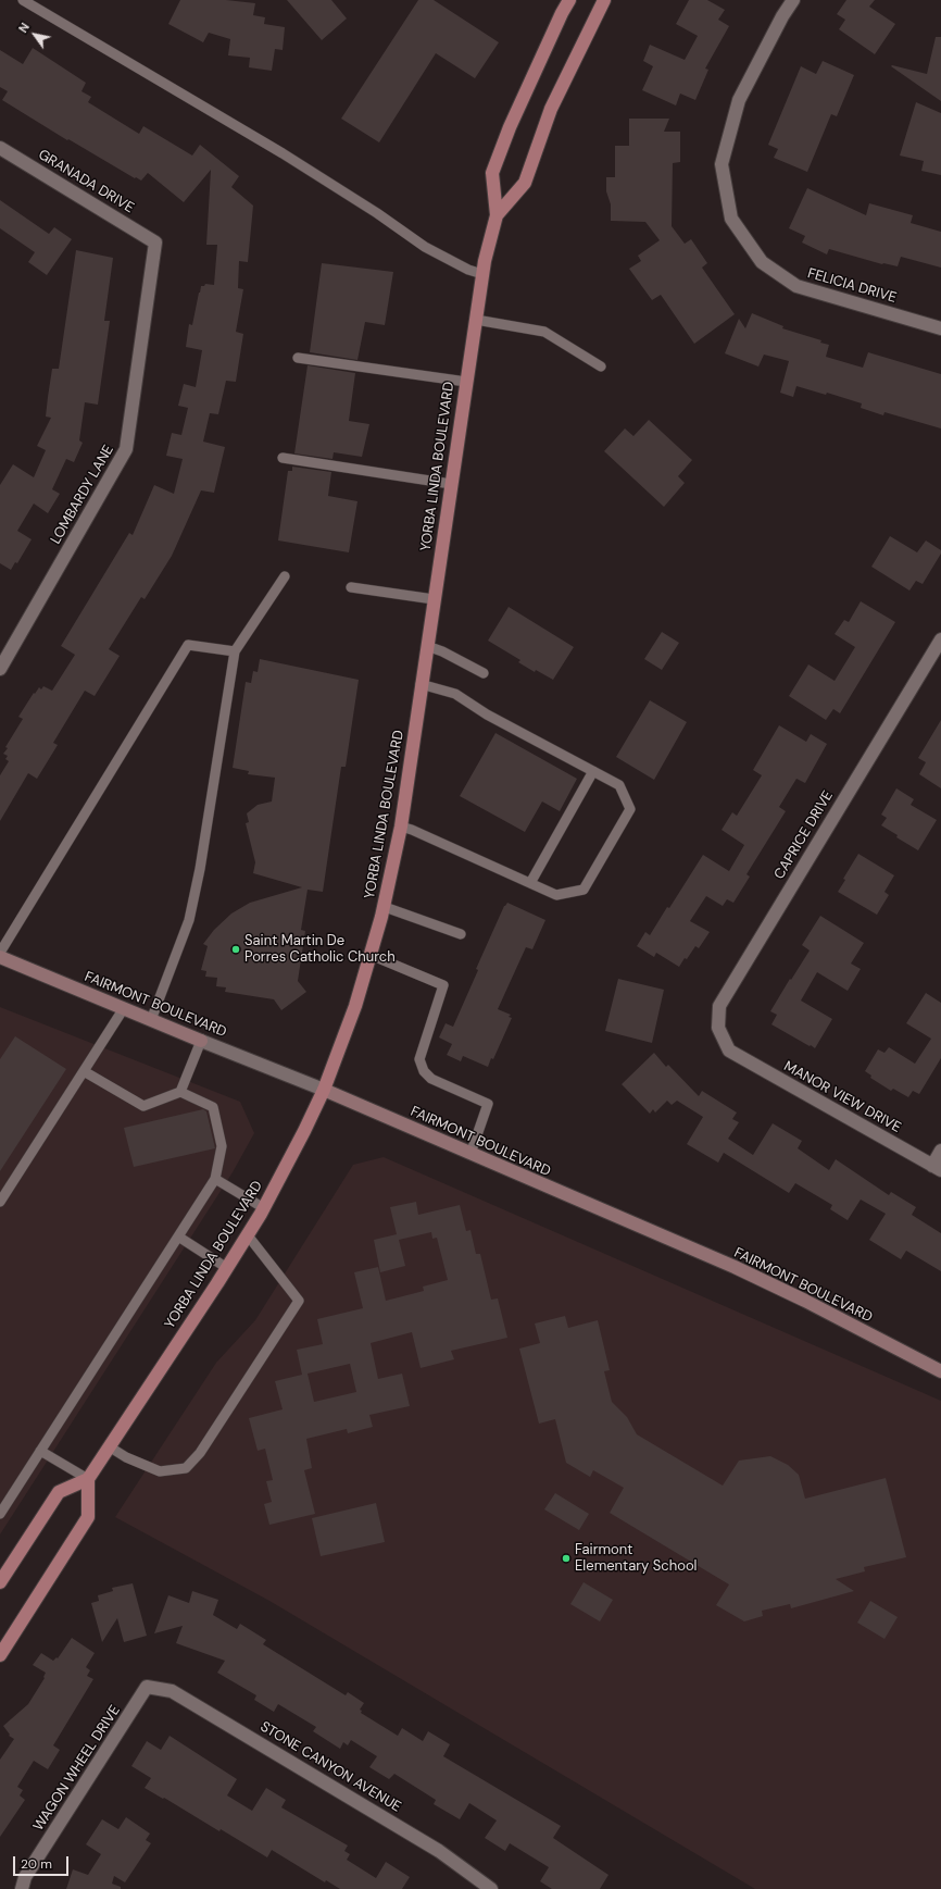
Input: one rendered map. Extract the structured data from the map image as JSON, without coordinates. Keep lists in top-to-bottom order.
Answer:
{
  "streets": {
    "main road": ["YORBA LINDA BOULEVARD", "FAIRMONT BOULEVARD"],
    "street": [
      "GRANADA DRIVE",
      "FELICIA DRIVE",
      "LOMBARDY LANE",
      "CAPRICE DRIVE",
      "MANOR VIEW DRIVE",
      "STONE CANYON AVENUE",
      "WAGON WHEEL DRIVE"
    ]
  },
  "crossings": [
    ["GRANADA DRIVE", "LOMBARDY LANE"],
    ["YORBA LINDA BOULEVARD", "FAIRMONT BOULEVARD"],
    ["CAPRICE DRIVE", "MANOR VIEW DRIVE"],
    ["STONE CANYON AVENUE", "WAGON WHEEL DRIVE"]
  ],
  "places": ["Saint Martin De Porres Catholic Church", "Fairmont Elementary School"],
  "scale_bar": "20 m",
  "north": "top left"
}
